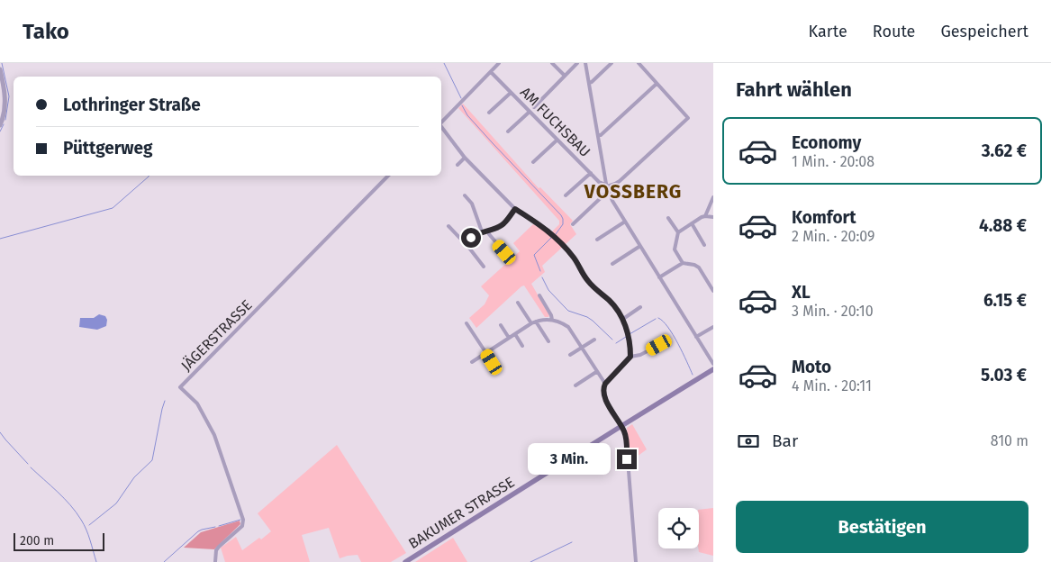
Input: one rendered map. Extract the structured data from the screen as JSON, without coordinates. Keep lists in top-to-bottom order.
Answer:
{
  "streets": {
    "main road": ["BAKUMER STRASSE"],
    "street": ["AM FUCHSBAU", "JÄGERSTRASSE"]
  },
  "districts": ["VOSSBERG"],
  "scale_bar": "200 m",
  "page": {
    "header": "Tako",
    "nav": ["Karte", "Route", "Gespeichert"],
    "heading": "Fahrt wählen",
    "banner": ["Lothringer Straße", "Püttgerweg"],
    "list": [
      {
        "name": "Economy",
        "note": "1 Min. · 20:08",
        "value": "3.62 €"
      },
      {
        "name": "Komfort",
        "note": "2 Min. · 20:09",
        "value": "4.88 €"
      },
      {
        "name": "XL",
        "note": "3 Min. · 20:10",
        "value": "6.15 €"
      },
      {
        "name": "Moto",
        "note": "4 Min. · 20:11",
        "value": "5.03 €"
      }
    ],
    "pay": ["Bar", "810 m"],
    "bubble": "3 Min.",
    "buttons": "Bestätigen",
    "scale": "200 m"
  }
}
